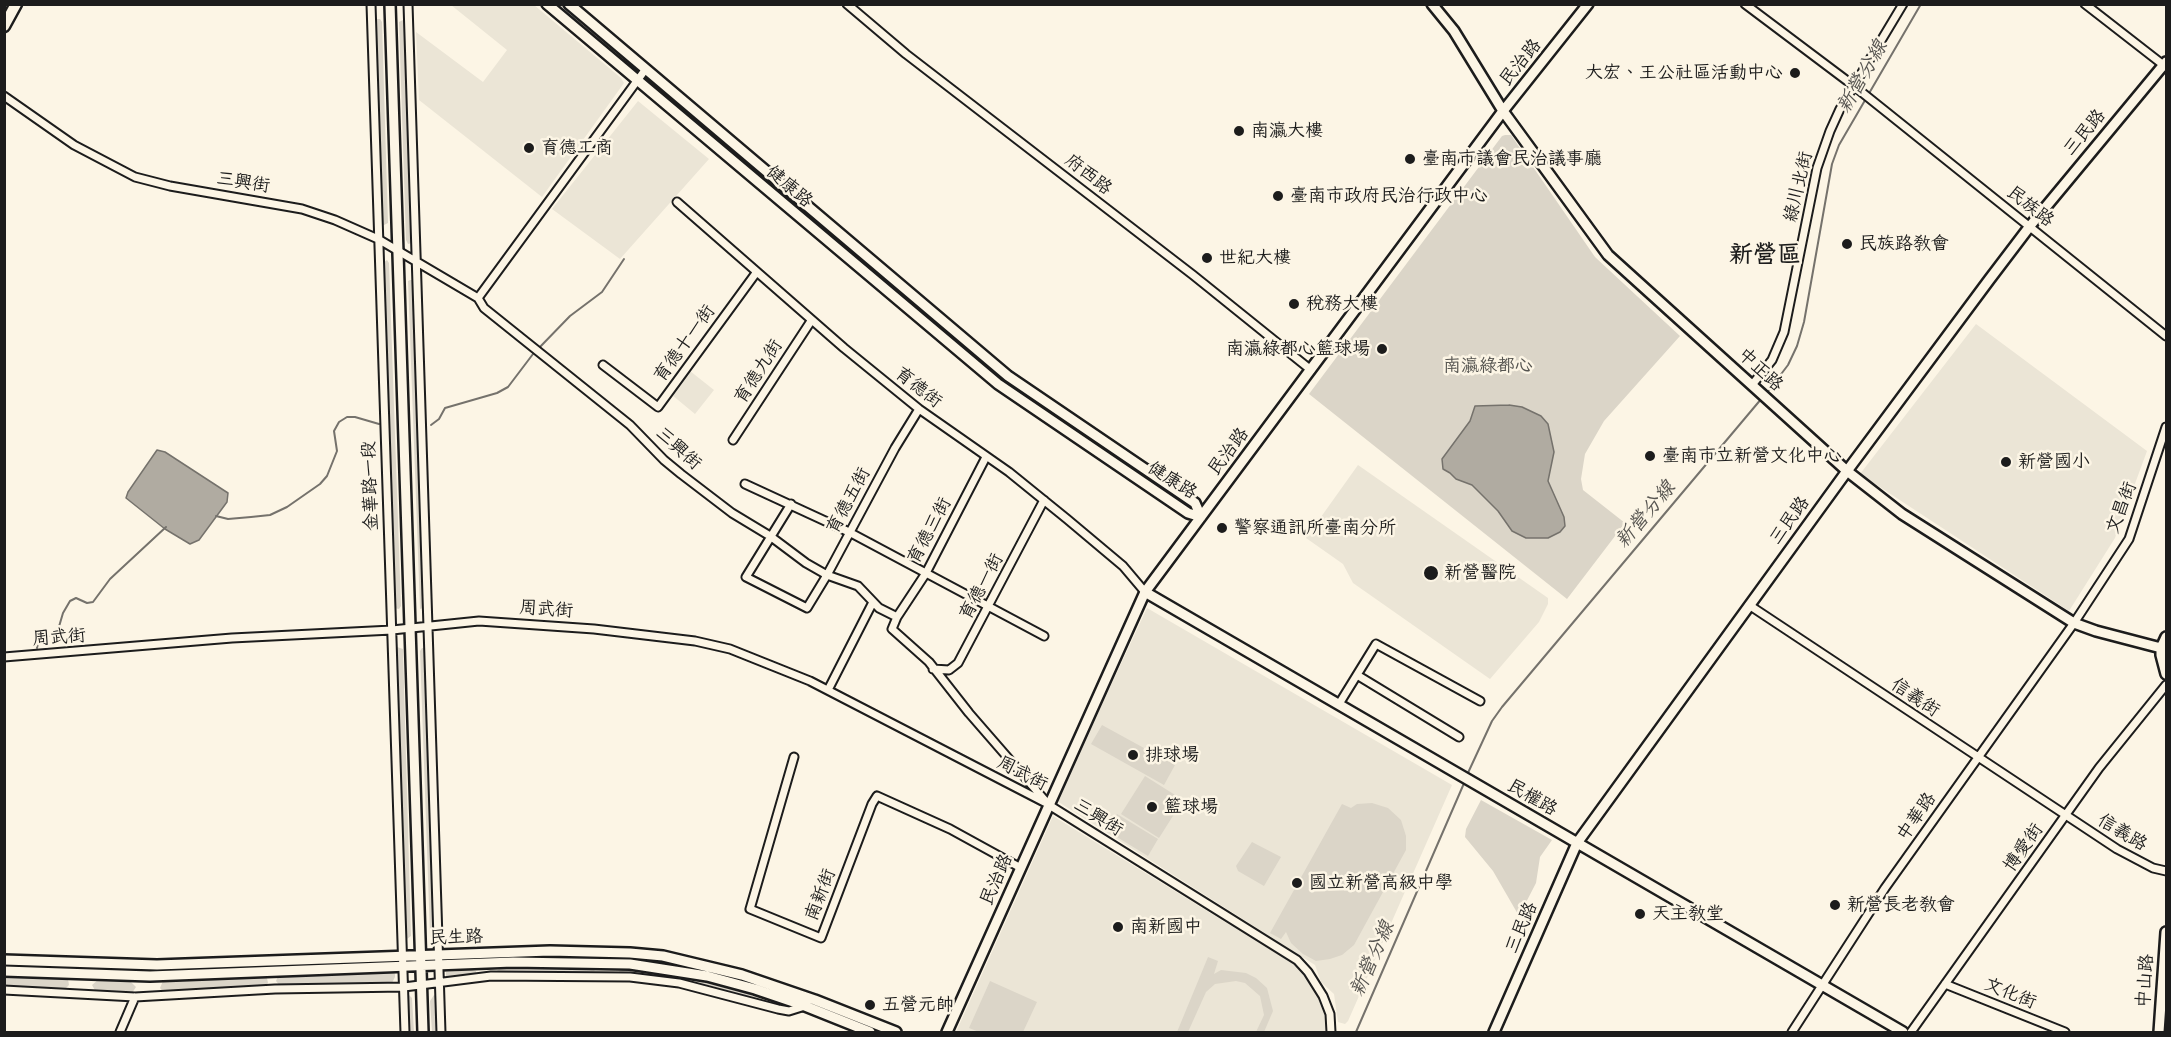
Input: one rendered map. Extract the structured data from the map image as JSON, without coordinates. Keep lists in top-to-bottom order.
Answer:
{
  "streets": {
    "street": [
      "民治路",
      "三民路",
      "府西路",
      "三興街",
      "健康路",
      "綠川北街",
      "民族路",
      "育德十一街",
      "中正路",
      "育德九街",
      "育德街",
      "金華路一段",
      "育德五街",
      "文昌街",
      "育德三街",
      "育德一街",
      "周武街",
      "信義街",
      "民權路",
      "中華路",
      "信義路",
      "博愛街",
      "南新街",
      "民生路",
      "中山路",
      "文化街"
    ]
  },
  "crossings": [
    ["民治路", "府西路"],
    ["民治路", "三興街"],
    ["民治路", "健康路"],
    ["民治路", "中正路"],
    ["民治路", "育德街"],
    ["民治路", "周武街"],
    ["民治路", "民權路"],
    ["民治路", "南新街"],
    ["三民路", "民族路"],
    ["三民路", "中正路"],
    ["三民路", "信義街"],
    ["三民路", "民權路"],
    ["三興街", "金華路一段"],
    ["三興街", "育德五街"],
    ["三興街", "育德三街"],
    ["三興街", "育德一街"],
    ["三興街", "周武街"],
    ["綠川北街", "民族路"],
    ["綠川北街", "中正路"],
    ["育德十一街", "育德街"],
    ["中正路", "文昌街"],
    ["中正路", "中華路"],
    ["育德九街", "育德街"],
    ["育德街", "育德五街"],
    ["育德街", "育德三街"],
    ["育德街", "育德一街"],
    ["育德街", "民權路"],
    ["金華路一段", "周武街"],
    ["金華路一段", "民生路"],
    ["文昌街", "中華路"],
    ["信義街", "中華路"],
    ["信義街", "信義路"],
    ["信義街", "博愛街"],
    ["民權路", "中華路"],
    ["信義路", "博愛街"],
    ["博愛街", "文化街"]
  ],
  "districts": ["新營區"],
  "water": ["新營分線"],
  "parks": ["南瀛綠都心"],
  "places": [
    "大宏、王公社區活動中心",
    "南瀛大樓",
    "育德工商",
    "臺南市議會民治議事廳",
    "臺南市政府民治行政中心",
    "民族路教會",
    "世紀大樓",
    "稅務大樓",
    "南瀛綠都心籃球場",
    "臺南市立新營文化中心",
    "新營國小",
    "警察通訊所臺南分所",
    "新營醫院",
    "排球場",
    "籃球場",
    "國立新營高級中學",
    "新營長老教會",
    "天主教堂",
    "南新國中",
    "五營元帥"
  ]
}
